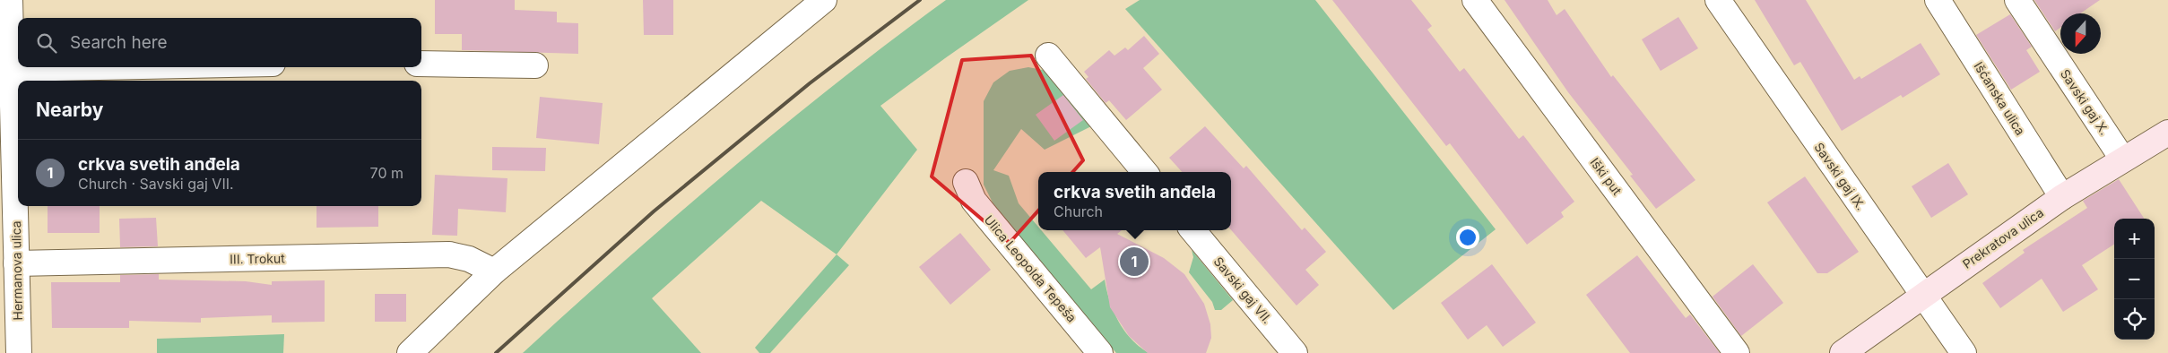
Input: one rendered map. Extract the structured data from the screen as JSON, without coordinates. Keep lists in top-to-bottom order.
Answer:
{
  "streets": {
    "street": [
      "Išćanska ulica",
      "Savski gaj X.",
      "Iški put",
      "Savski gaj IX.",
      "Prekratova ulica",
      "III. Trokut",
      "Ulica Leopolda Tepeša",
      "Hermanova ulica",
      "Savski gaj VII."
    ]
  },
  "crossings": [
    ["Išćanska ulica", "Prekratova ulica"],
    ["Savski gaj X.", "Prekratova ulica"],
    ["Savski gaj IX.", "Prekratova ulica"],
    ["III. Trokut", "Hermanova ulica"]
  ],
  "north": "bottom",
  "page": {
    "search": "Search here",
    "heading": "Nearby",
    "list": [
      {
        "mark": "1",
        "name": "crkva svetih anđela",
        "note": "Church · Savski gaj VII.",
        "value": "70 m"
      }
    ],
    "popup": ["crkva svetih anđela", "Church"],
    "map_buttons": ["+", "−"],
    "pins": "1"
  }
}
